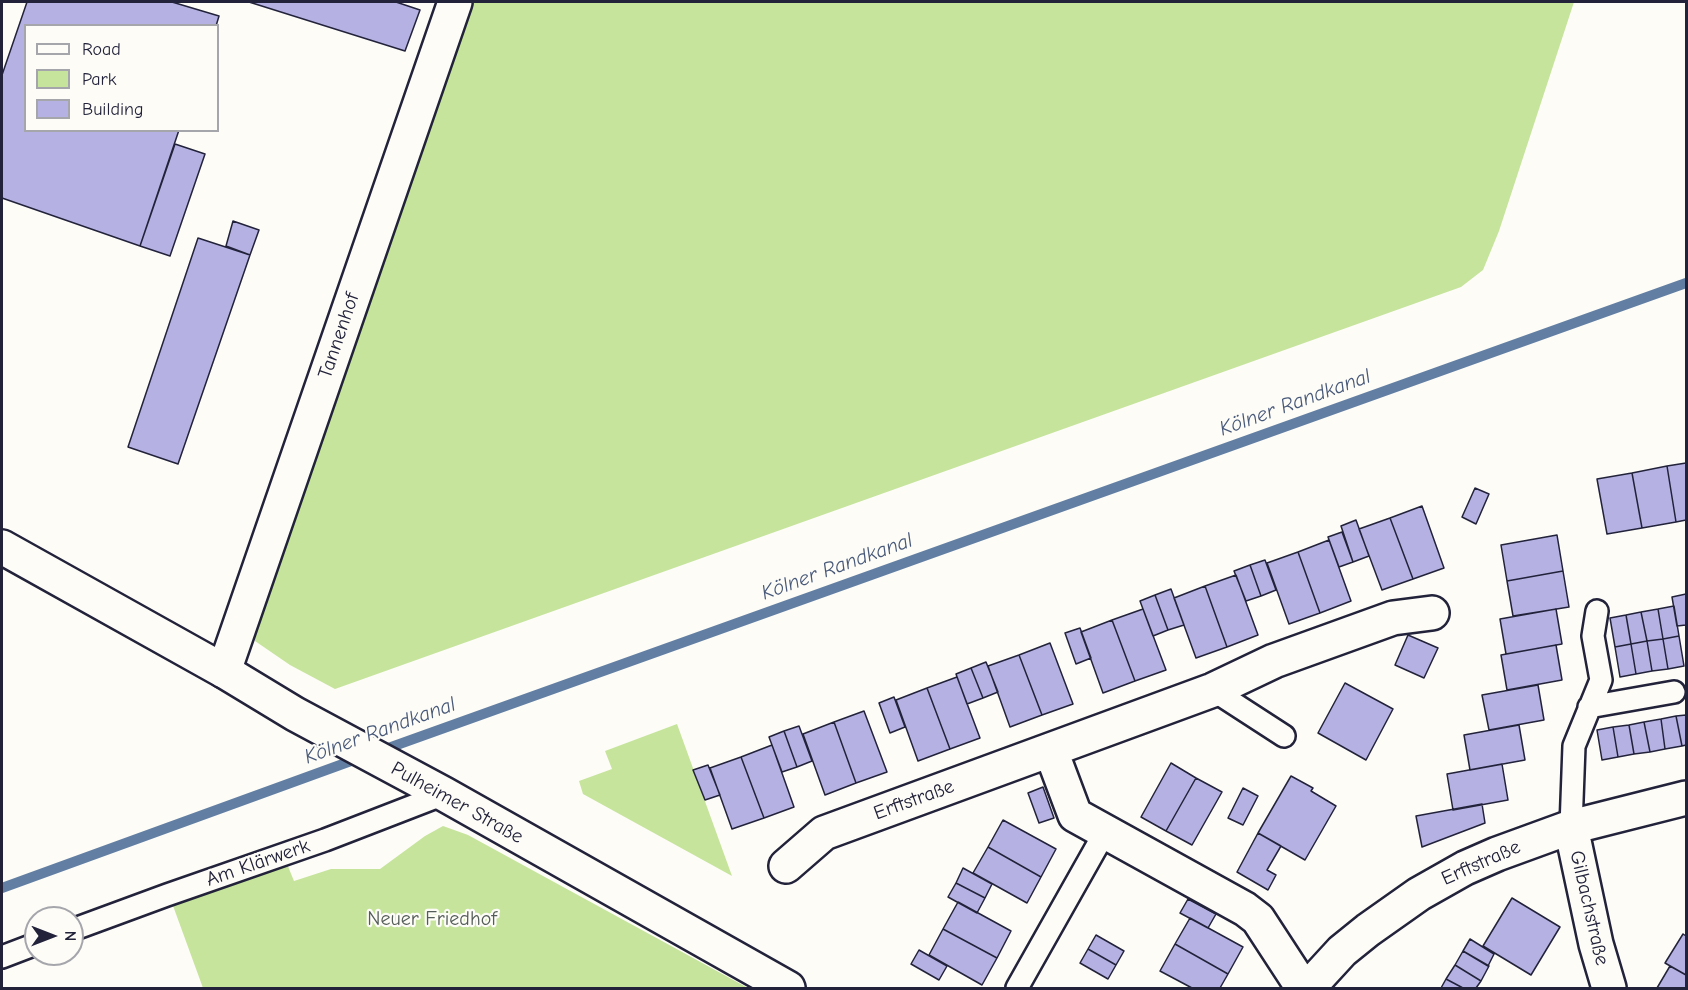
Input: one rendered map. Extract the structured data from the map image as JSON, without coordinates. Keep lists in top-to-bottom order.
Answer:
{
  "streets": {
    "street": [
      "Tannenhof",
      "Erftstraße",
      "Pulheimer Straße",
      "Gilbachstraße"
    ],
    "lane": ["Am Klärwerk"]
  },
  "crossings": [
    ["Tannenhof", "Pulheimer Straße"],
    ["Erftstraße", "Gilbachstraße"],
    ["Pulheimer Straße", "Am Klärwerk"]
  ],
  "water": ["Kölner Randkanal"],
  "parks": ["Neuer Friedhof"],
  "legend": ["Road", "Park", "Building"],
  "north": "right"
}
